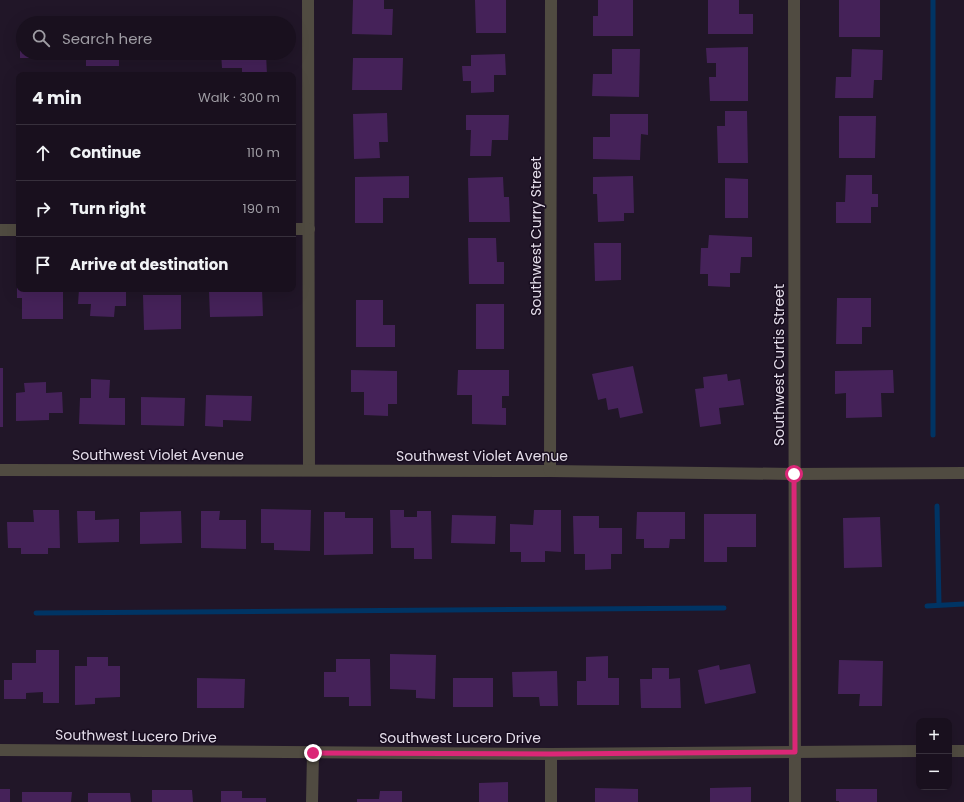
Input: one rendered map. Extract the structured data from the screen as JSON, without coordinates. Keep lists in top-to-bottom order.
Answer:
{
  "streets": {
    "street": [
      "Southwest Curry Street",
      "Southwest Curtis Street",
      "Southwest Violet Avenue",
      "Southwest Lucero Drive"
    ]
  },
  "crossings": [
    ["Southwest Curry Street", "Southwest Violet Avenue"],
    ["Southwest Curtis Street", "Southwest Violet Avenue"],
    ["Southwest Curtis Street", "Southwest Lucero Drive"]
  ],
  "page": {
    "search": "Search here",
    "heading": ["4 min", "Walk · 300 m"],
    "list": [
      ["Continue", "110 m"],
      ["Turn right", "190 m"],
      "Arrive at destination"
    ],
    "map_buttons": ["+", "−"]
  }
}
